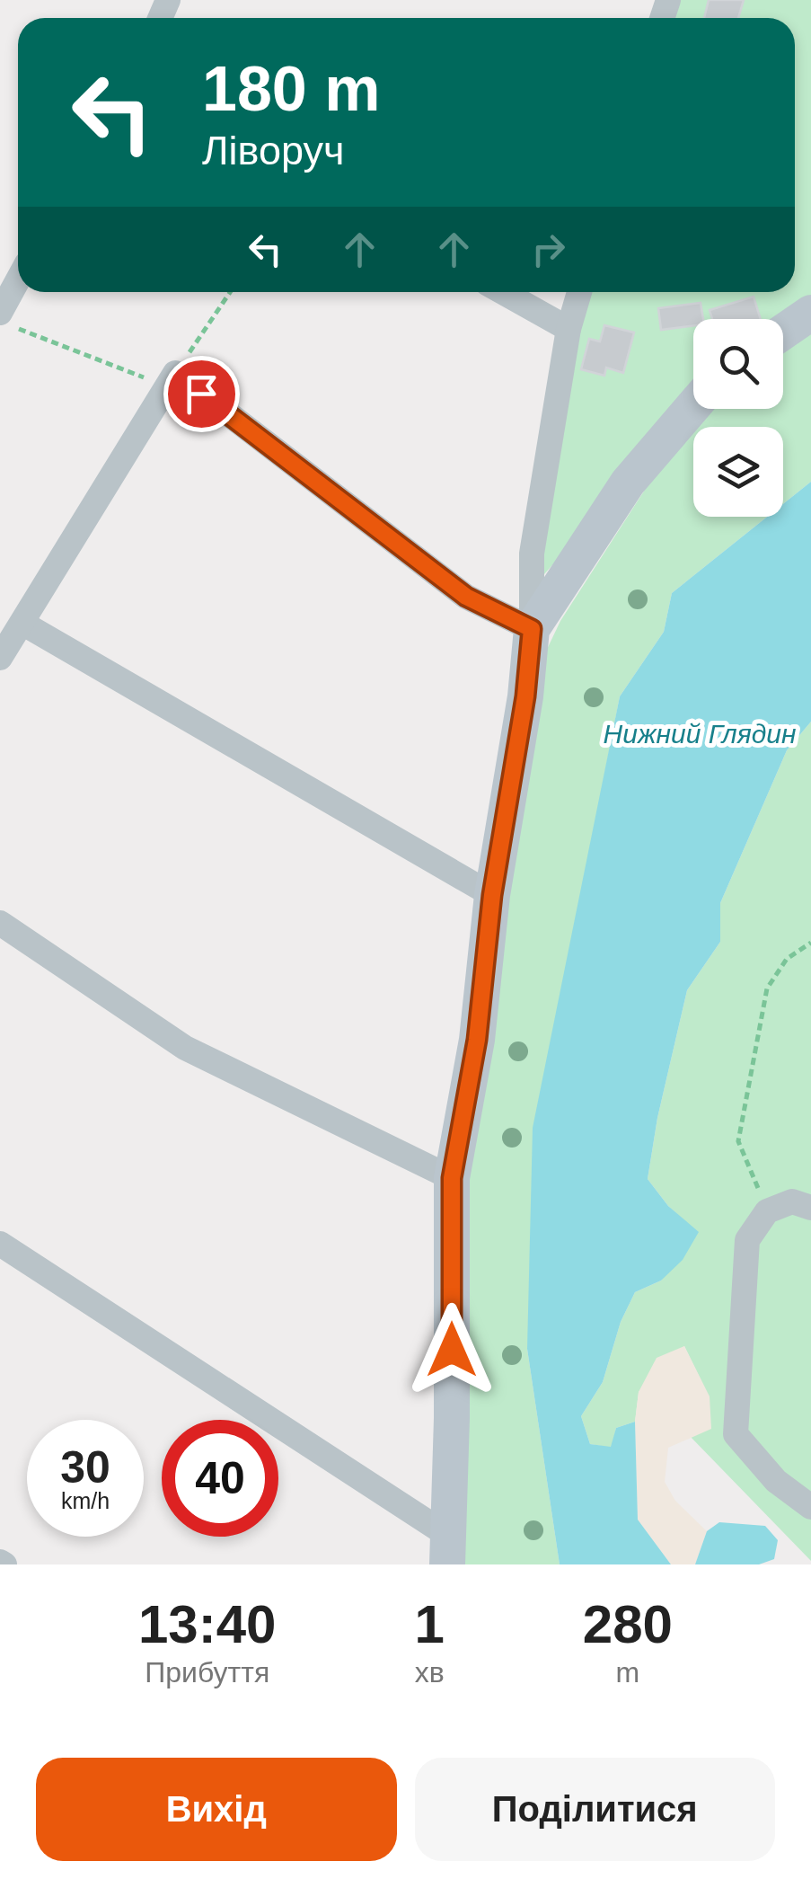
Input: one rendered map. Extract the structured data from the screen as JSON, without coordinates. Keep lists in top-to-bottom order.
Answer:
{
  "water": ["Нижний Глядин"],
  "page": {
    "turn": ["180 m", "Ліворуч"],
    "speed": "30 km/h",
    "limit": "40",
    "eta": [
      "13:40",
      "Прибуття",
      "1",
      "хв",
      "280",
      "m"
    ],
    "buttons": ["Вихід", "Поділитися"]
  }
}
